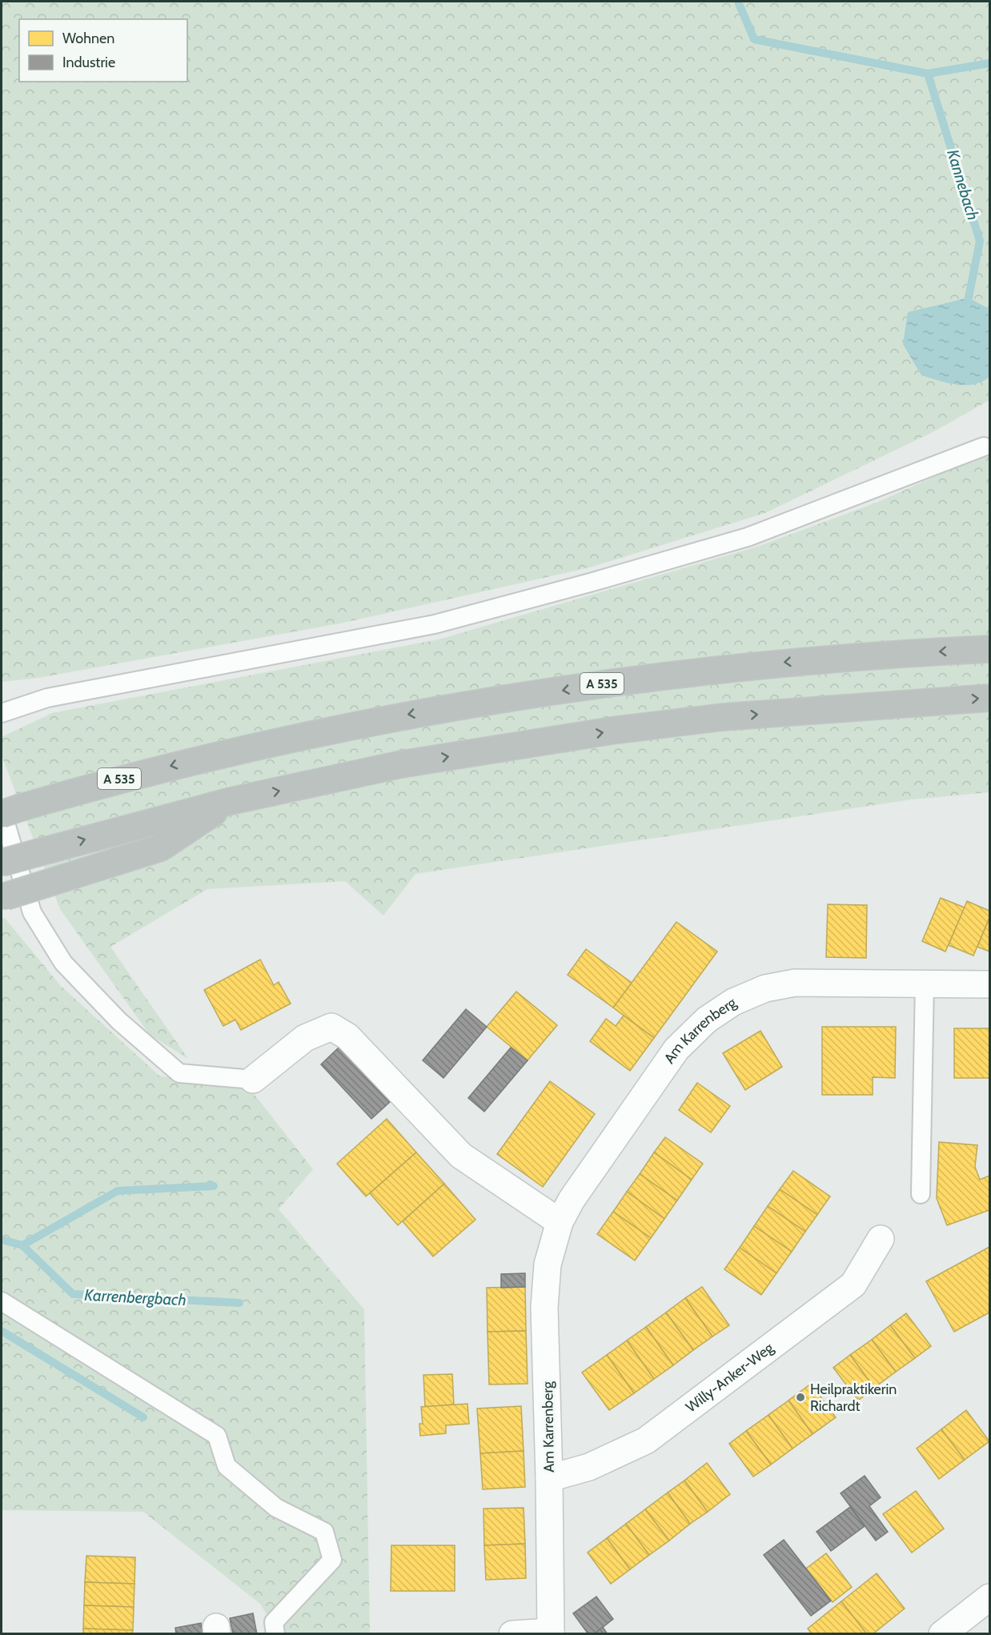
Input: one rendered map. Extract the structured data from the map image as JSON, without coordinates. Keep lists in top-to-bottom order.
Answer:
{
  "streets": {
    "highway": ["A 535"],
    "street": ["Am Karrenberg", "Willy-Anker-Weg"]
  },
  "crossings": [
    ["Am Karrenberg", "Willy-Anker-Weg"]
  ],
  "water": ["Kannebach", "Karrenbergbach"],
  "places": ["Heilpraktikerin Richardt"],
  "legend": ["Wohnen", "Industrie"]
}
